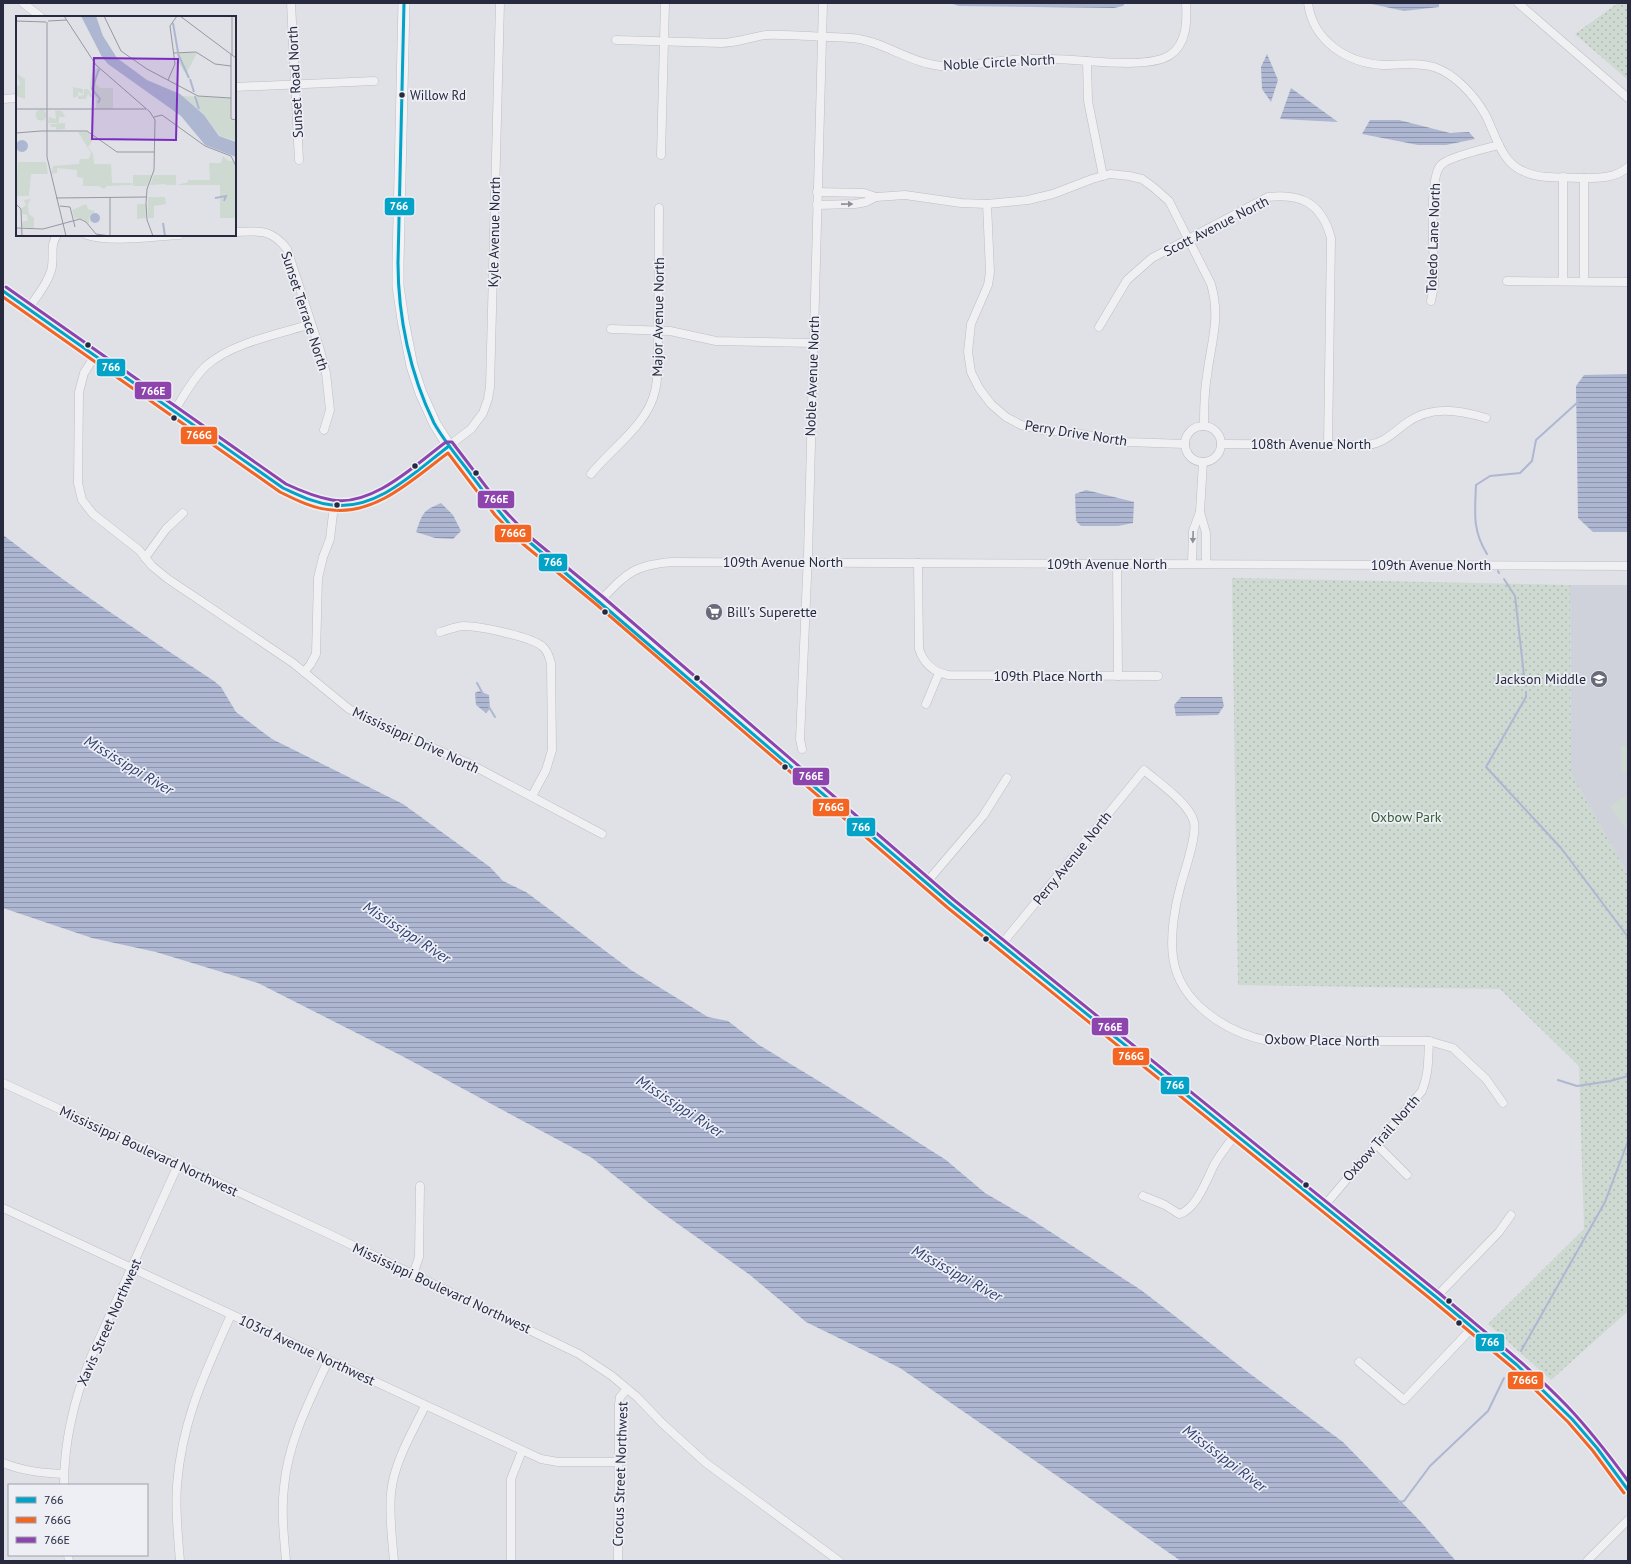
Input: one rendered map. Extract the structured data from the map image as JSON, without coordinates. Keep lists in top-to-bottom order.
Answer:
{
  "streets": {
    "street": [
      "Noble Circle North",
      "Sunset Road North",
      "Scott Avenue North",
      "Kyle Avenue North",
      "Toledo Lane North",
      "Sunset Terrace North",
      "Major Avenue North",
      "Noble Avenue North",
      "Perry Drive North",
      "108th Avenue North",
      "109th Avenue North",
      "109th Place North",
      "Mississippi Drive North",
      "Perry Avenue North",
      "Oxbow Place North",
      "Oxbow Trail North",
      "Mississippi Boulevard Northwest",
      "Xavis Street Northwest",
      "103rd Avenue Northwest",
      "Crocus Street Northwest"
    ]
  },
  "crossings": [
    ["Noble Circle North", "Noble Avenue North"],
    ["Scott Avenue North", "108th Avenue North"],
    ["Kyle Avenue North", "Mississippi Drive North"],
    ["Noble Avenue North", "109th Avenue North"],
    ["Perry Drive North", "108th Avenue North"],
    ["Perry Avenue North", "Oxbow Place North"],
    ["Oxbow Place North", "Oxbow Trail North"],
    ["Mississippi Boulevard Northwest", "Xavis Street Northwest"],
    ["Mississippi Boulevard Northwest", "Crocus Street Northwest"],
    ["Xavis Street Northwest", "103rd Avenue Northwest"],
    ["103rd Avenue Northwest", "Crocus Street Northwest"]
  ],
  "water": ["Mississippi River"],
  "parks": ["Oxbow Park"],
  "places": {
    "other": ["Willow Rd"],
    "supermarket": ["Bill's Superette"],
    "school or university": ["Jackson Middle"]
  },
  "lines": ["transit line 766", "transit line 766E", "transit line 766G"],
  "legend": ["766", "766G", "766E"]
}
